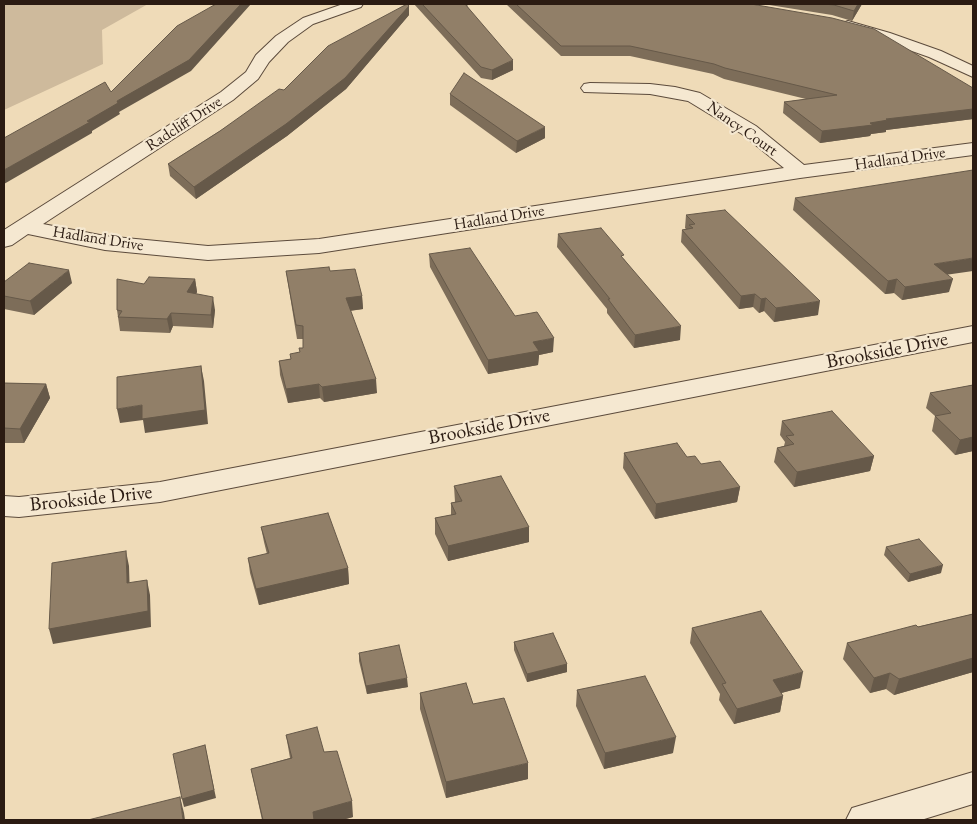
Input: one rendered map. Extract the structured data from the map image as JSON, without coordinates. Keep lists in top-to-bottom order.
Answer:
{
  "streets": {
    "street": [
      "Radcliff Drive",
      "Nancy Court",
      "Hadland Drive",
      "Brookside Drive"
    ]
  },
  "crossings": [
    ["Radcliff Drive", "Hadland Drive"],
    ["Nancy Court", "Hadland Drive"]
  ]
}
